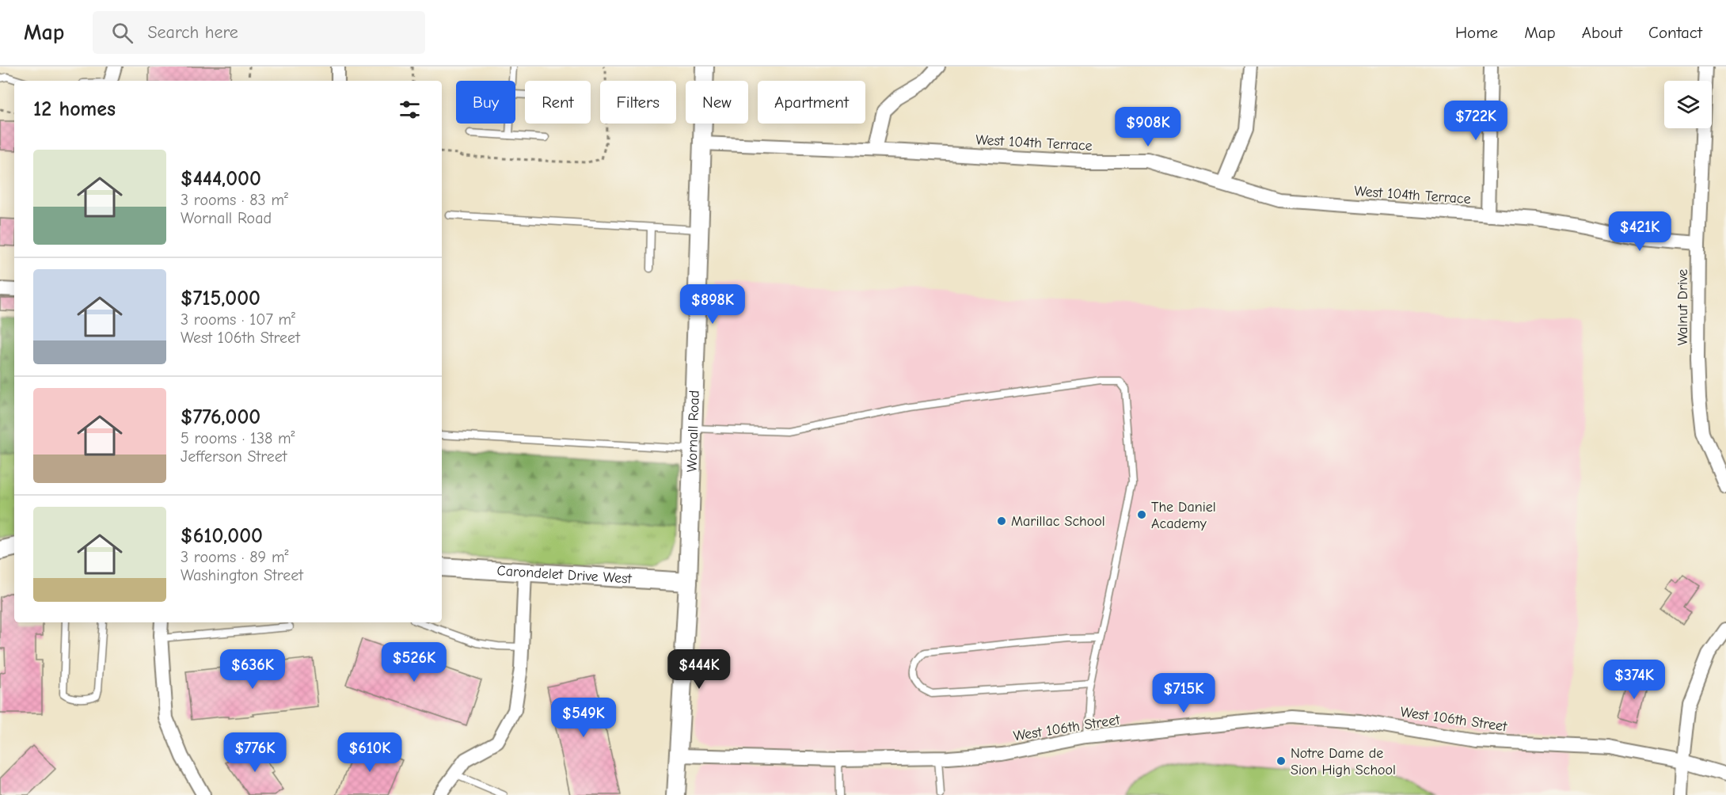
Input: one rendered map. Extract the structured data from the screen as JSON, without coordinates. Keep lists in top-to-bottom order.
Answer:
{
  "streets": {
    "main road": ["Wornall Road", "Carondelet Drive West"],
    "street": ["West 104th Terrace", "Walnut Drive", "West 106th Street"]
  },
  "crossings": [
    ["West 104th Terrace", "Walnut Drive"],
    ["West 104th Terrace", "Wornall Road"],
    ["Wornall Road", "Carondelet Drive West"],
    ["Wornall Road", "West 106th Street"]
  ],
  "places": ["The Daniel Academy", "Marillac School", "Notre Dame de Sion High School"],
  "page": {
    "header": "Map",
    "search": "Search here",
    "nav": [
      "Home",
      "Map",
      "About",
      "Contact"
    ],
    "chip": [
      "Buy",
      "Rent",
      "Filters",
      "New",
      "Apartment"
    ],
    "heading": "12 homes",
    "price": [
      "$722K",
      "$908K",
      "$421K",
      "$898K",
      "$526K",
      "$636K",
      "$444K",
      "$374K",
      "$715K",
      "$549K",
      "$776K",
      "$610K"
    ],
    "list": [
      {
        "name": "$444,000",
        "note": "3 rooms · 83 m² · Wornall Road"
      },
      {
        "name": "$715,000",
        "note": "3 rooms · 107 m² · West 106th Street"
      },
      {
        "name": "$776,000",
        "note": "5 rooms · 138 m² · Jefferson Street"
      },
      {
        "name": "$610,000",
        "note": "3 rooms · 89 m² · Washington Street"
      }
    ]
  }
}
